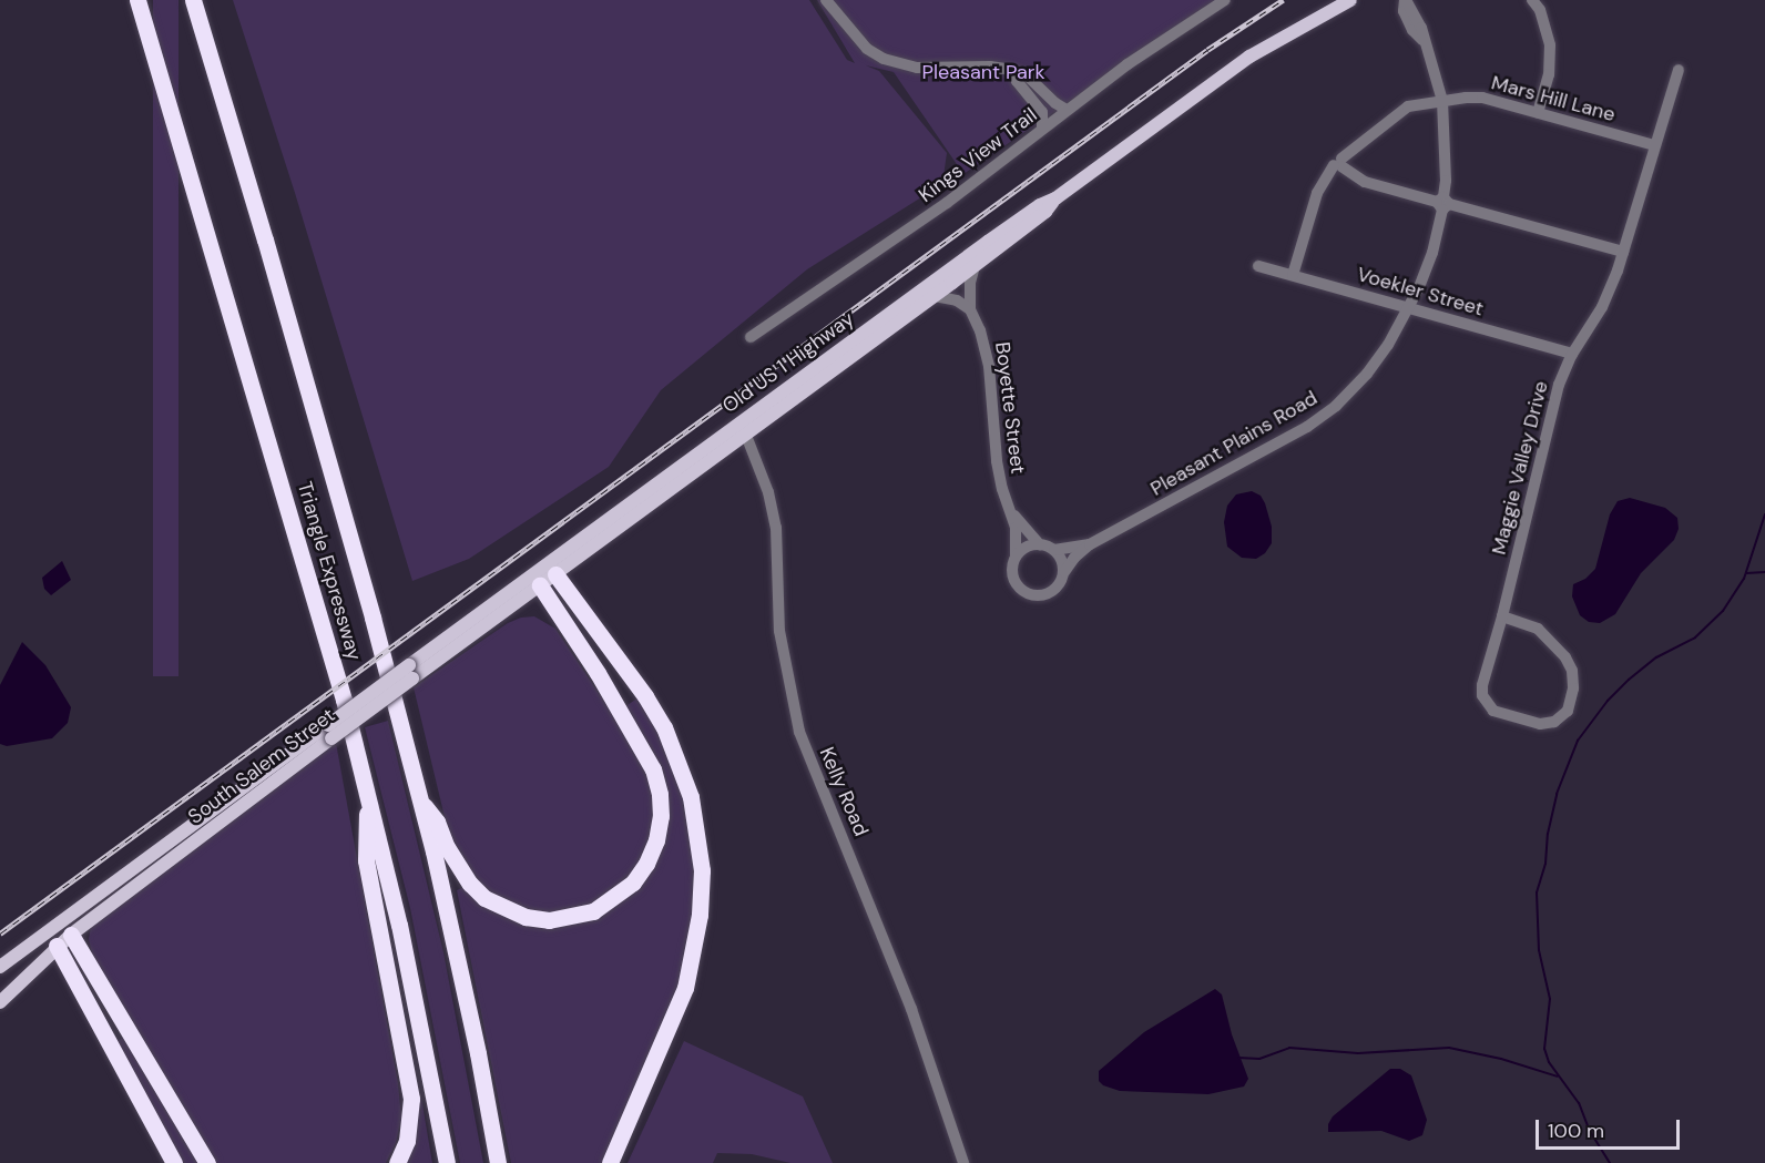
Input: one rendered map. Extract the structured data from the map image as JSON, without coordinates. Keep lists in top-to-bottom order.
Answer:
{
  "streets": {
    "highway": ["Triangle Expressway"],
    "main road": ["Old US 1 Highway", "South Salem Street"],
    "street": [
      "Mars Hill Lane",
      "Kings View Trail",
      "Voekler Street",
      "Boyette Street",
      "Pleasant Plains Road",
      "Maggie Valley Drive",
      "Kelly Road"
    ]
  },
  "crossings": [
    ["Mars Hill Lane", "Voekler Street"],
    ["Mars Hill Lane", "Pleasant Plains Road"],
    ["Mars Hill Lane", "Maggie Valley Drive"],
    ["Voekler Street", "Pleasant Plains Road"],
    ["Voekler Street", "Maggie Valley Drive"],
    ["Old US 1 Highway", "Boyette Street"],
    ["Old US 1 Highway", "South Salem Street"],
    ["Old US 1 Highway", "Kelly Road"],
    ["Boyette Street", "Pleasant Plains Road"]
  ],
  "parks": ["Pleasant Park"],
  "scale_bar": "100 m"
}
